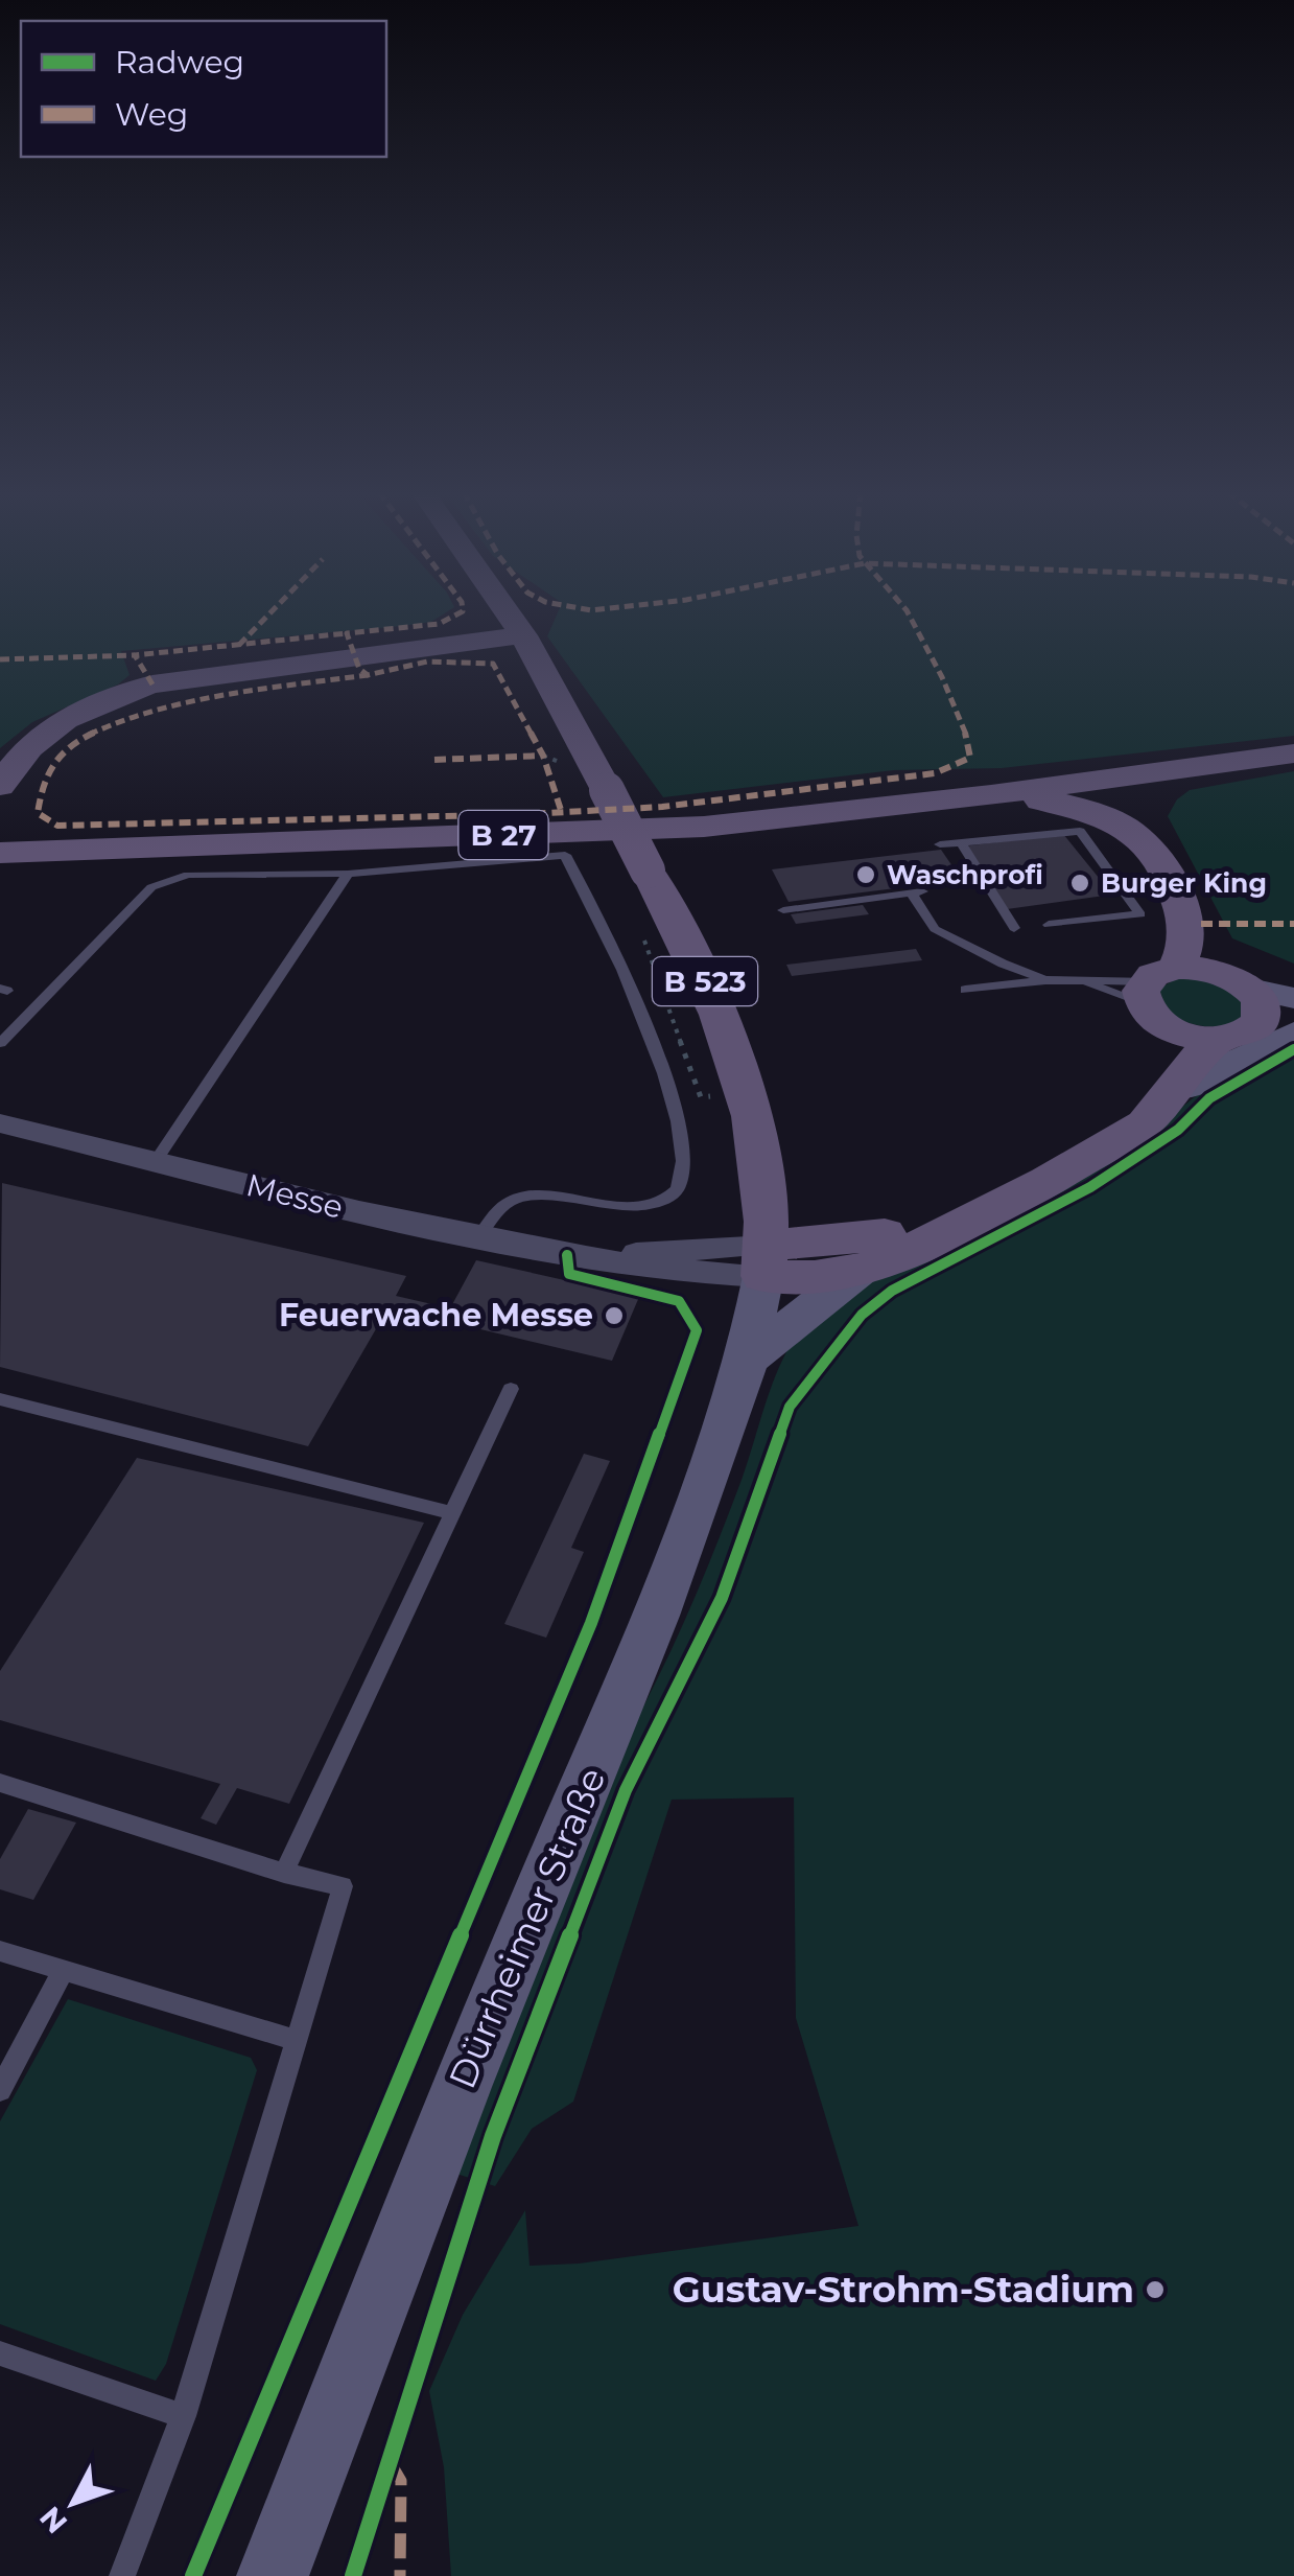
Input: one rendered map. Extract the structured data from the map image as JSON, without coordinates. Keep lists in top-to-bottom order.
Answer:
{
  "streets": {
    "main road": ["B 27", "B 523", "Dürrheimer Straße"],
    "street": ["Messe"]
  },
  "crossings": [
    ["B 523", "Messe"],
    ["B 523", "Dürrheimer Straße"],
    ["Messe", "Dürrheimer Straße"]
  ],
  "places": [
    "Waschprofi",
    "Burger King",
    "Feuerwache Messe",
    "Gustav-Strohm-Stadium"
  ],
  "legend": ["Radweg", "Weg"],
  "north": "bottom left"
}
